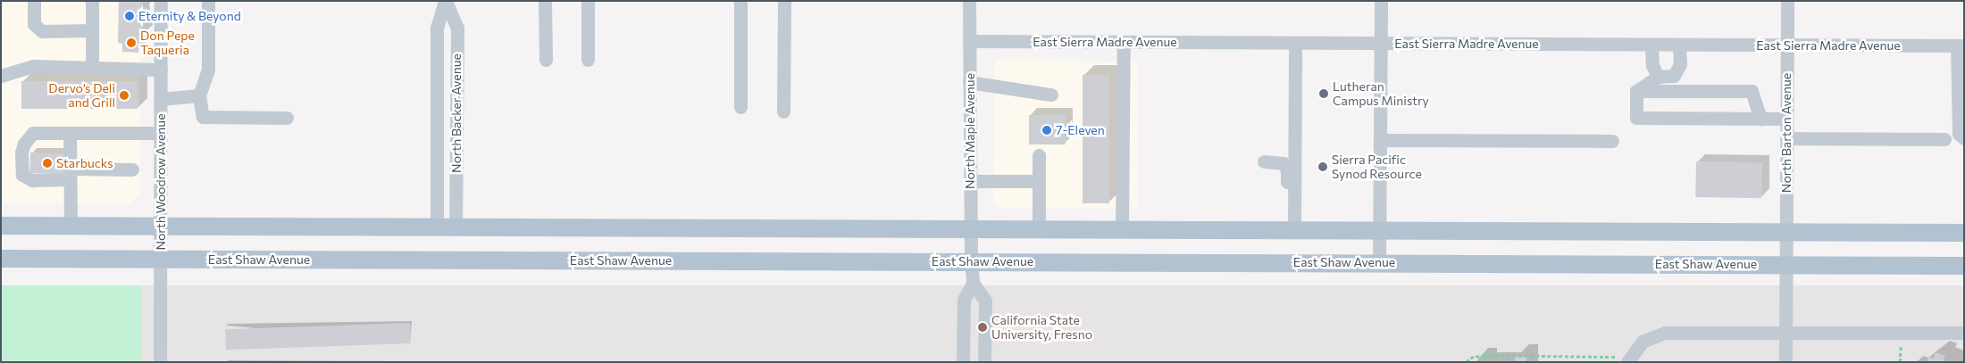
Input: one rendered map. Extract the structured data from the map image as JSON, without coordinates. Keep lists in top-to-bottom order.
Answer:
{
  "streets": {
    "main road": ["East Shaw Avenue"],
    "street": [
      "East Sierra Madre Avenue",
      "North Backer Avenue",
      "North Maple Avenue",
      "North Barton Avenue",
      "North Woodrow Avenue"
    ]
  },
  "crossings": [
    ["East Sierra Madre Avenue", "North Maple Avenue"],
    ["East Sierra Madre Avenue", "North Barton Avenue"],
    ["North Maple Avenue", "East Shaw Avenue"],
    ["North Barton Avenue", "East Shaw Avenue"],
    ["North Woodrow Avenue", "East Shaw Avenue"]
  ],
  "places": [
    "Eternity & Beyond",
    "Don Pepe Taqueria",
    "Lutheran Campus Ministry",
    "Dervo’s Deli and Grill",
    "7-Eleven",
    "Starbucks",
    "Sierra Pacific Synod Resource",
    "California State University, Fresno"
  ]
}
